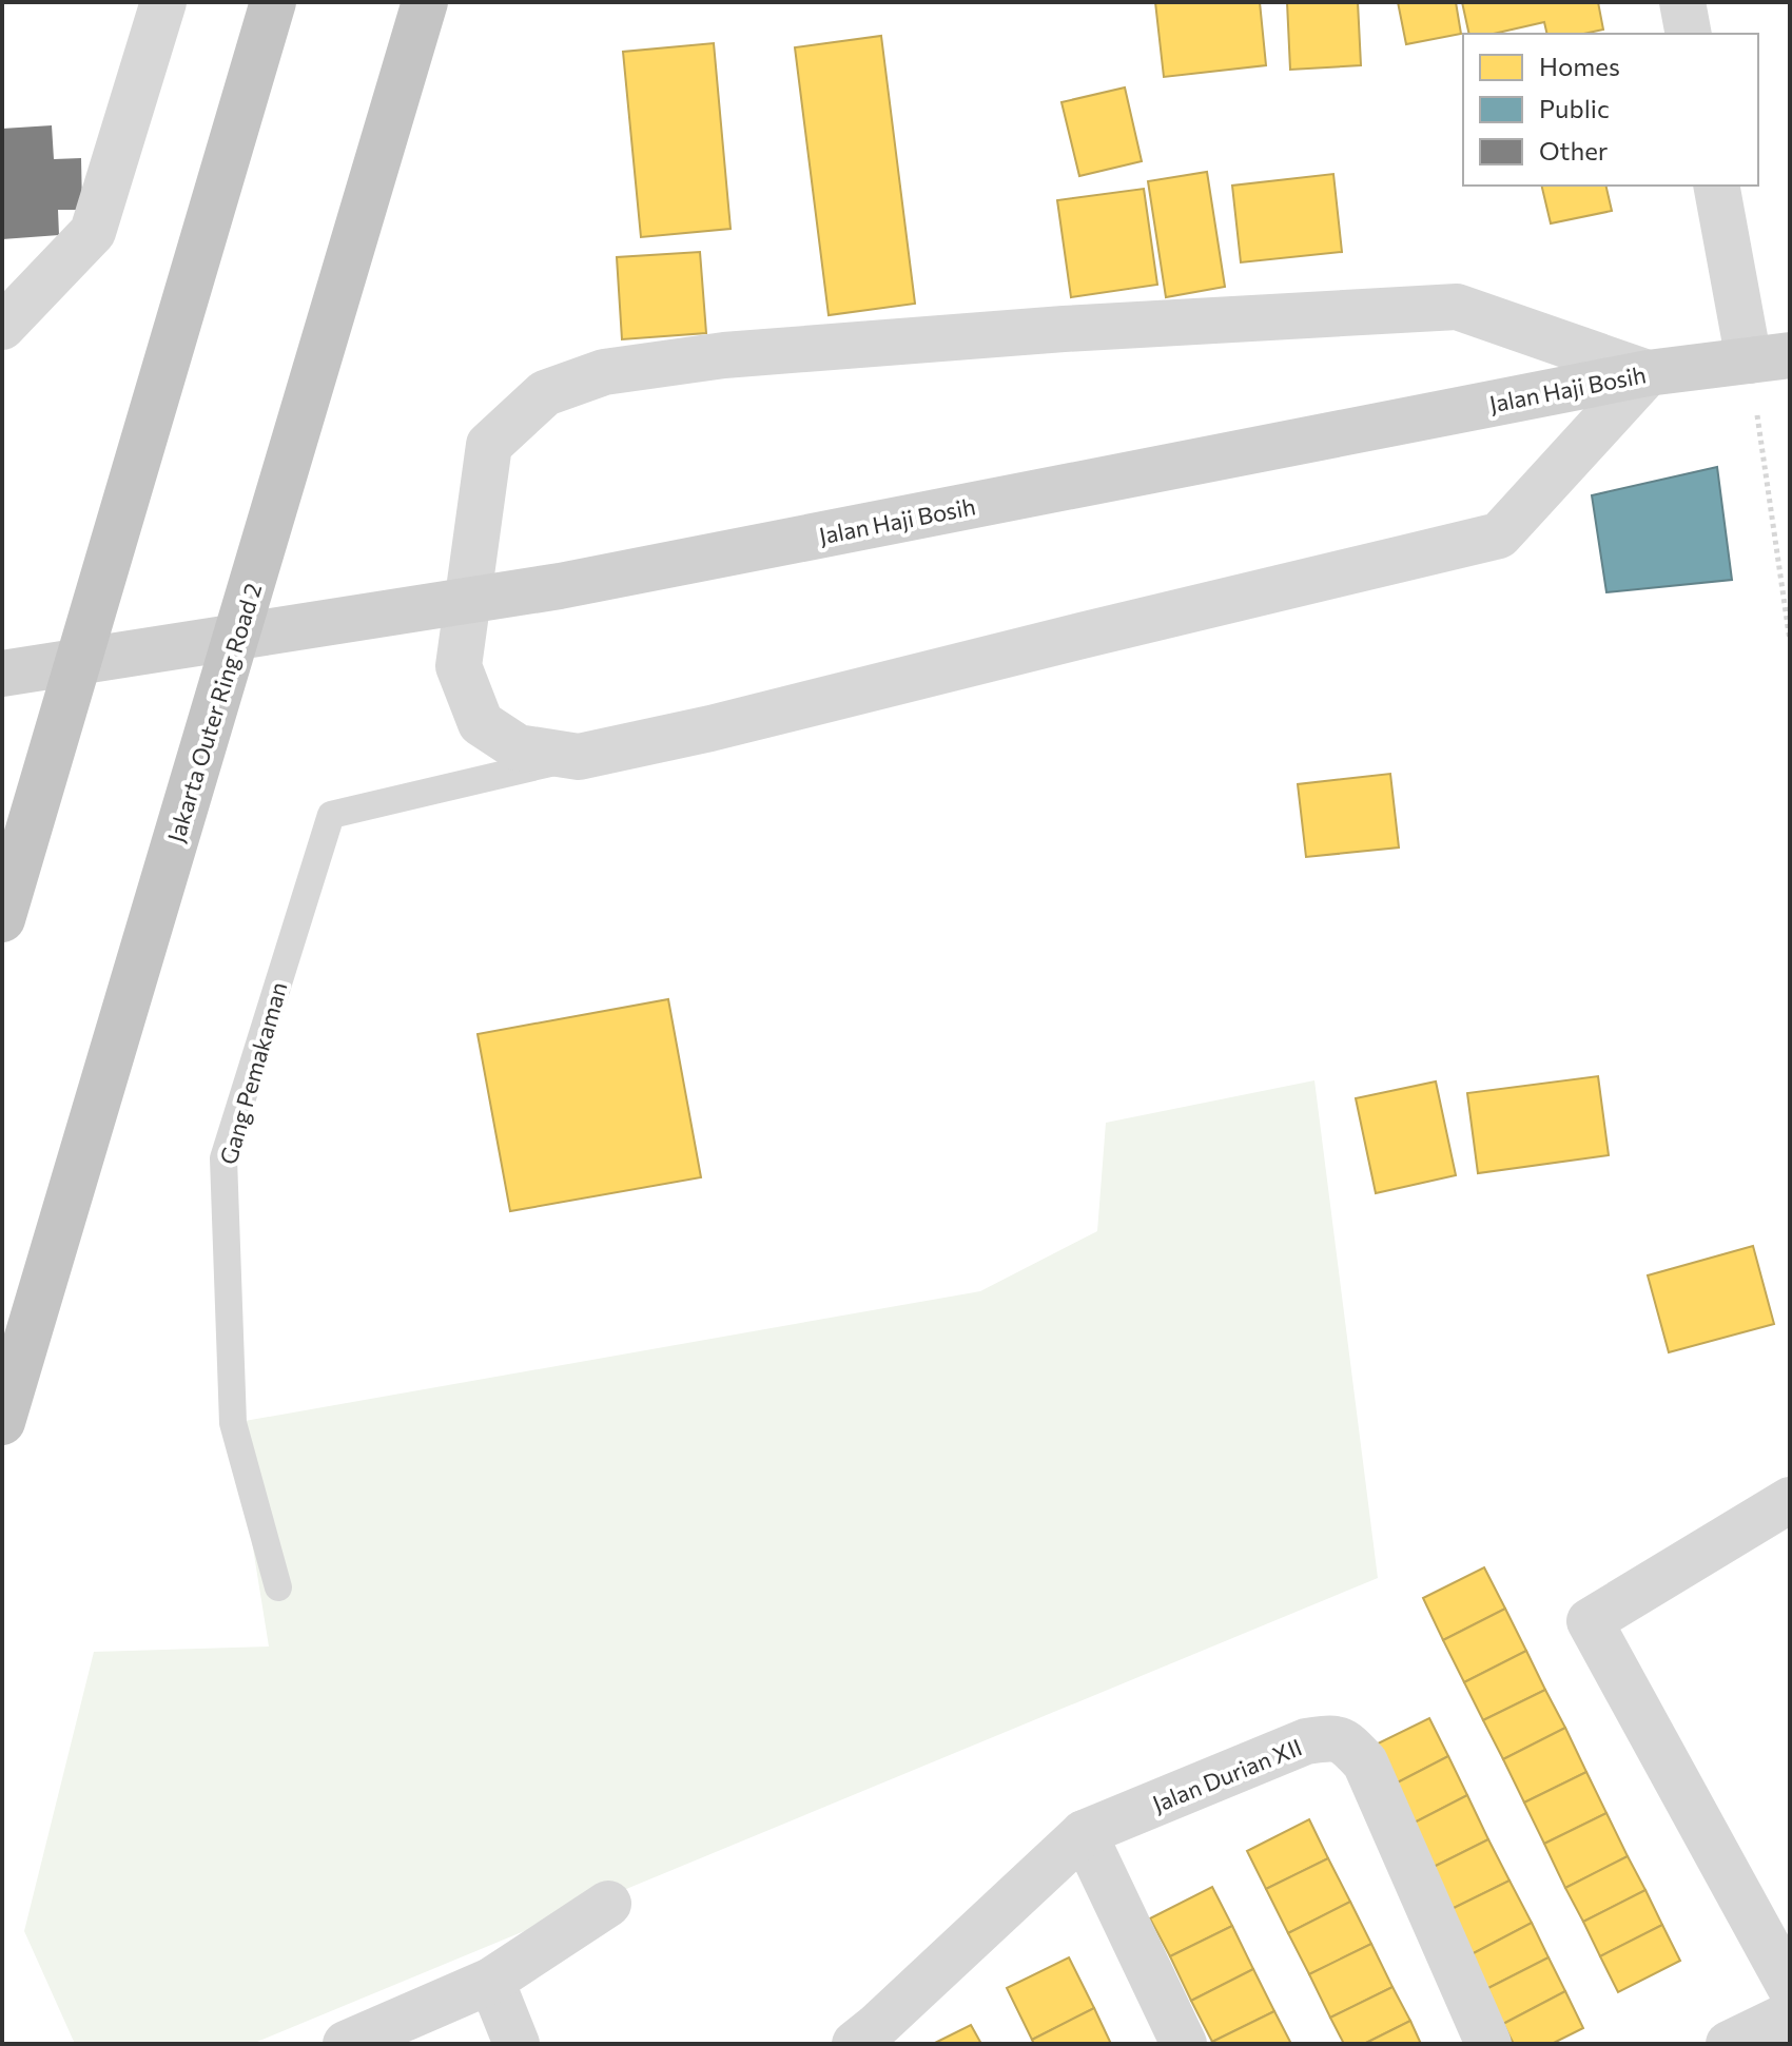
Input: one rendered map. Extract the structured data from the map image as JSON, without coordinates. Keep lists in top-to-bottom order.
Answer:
{
  "streets": {
    "highway": ["Jakarta Outer Ring Road 2"],
    "main road": ["Jalan Haji Bosih"],
    "street": ["Jalan Durian XII"],
    "lane": ["Gang Pemakaman"]
  },
  "legend": ["Homes", "Public", "Other"]
}
